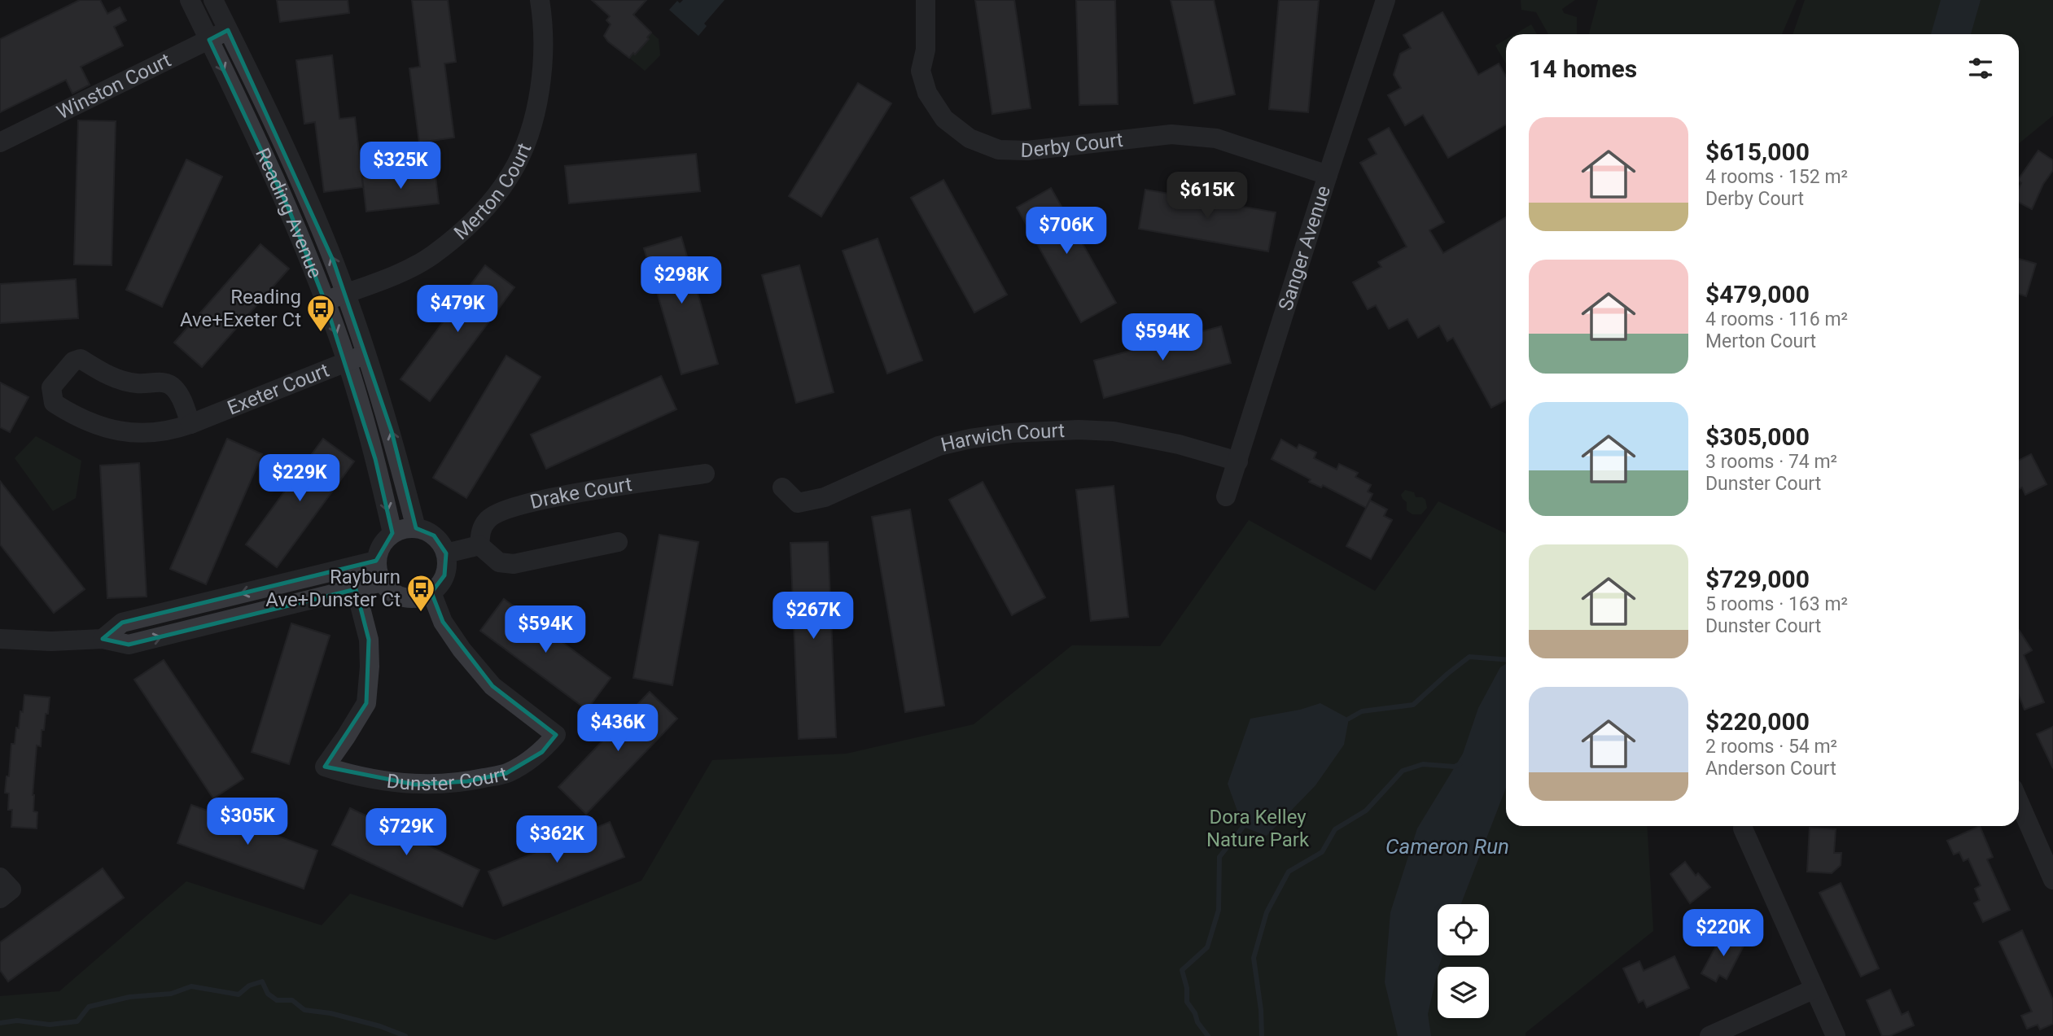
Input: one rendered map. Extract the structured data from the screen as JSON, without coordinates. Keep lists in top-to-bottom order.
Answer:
{
  "streets": {
    "street": [
      "Winston Court",
      "Derby Court",
      "Merton Court",
      "Reading Avenue",
      "Sanger Avenue",
      "Exeter Court",
      "Harwich Court",
      "Drake Court",
      "Dunster Court"
    ]
  },
  "crossings": [
    ["Winston Court", "Reading Avenue"],
    ["Derby Court", "Sanger Avenue"],
    ["Merton Court", "Reading Avenue"],
    ["Reading Avenue", "Exeter Court"],
    ["Reading Avenue", "Dunster Court"],
    ["Sanger Avenue", "Harwich Court"]
  ],
  "water": ["Cameron Run"],
  "parks": ["Dora Kelley Nature Park"],
  "places": {
    "bus stop": ["Reading Ave+Exeter Ct", "Rayburn Ave+Dunster Ct"]
  },
  "page": {
    "heading": "14 homes",
    "list": [
      {
        "name": "$615,000",
        "note": "4 rooms · 152 m² · Derby Court"
      },
      {
        "name": "$479,000",
        "note": "4 rooms · 116 m² · Merton Court"
      },
      {
        "name": "$305,000",
        "note": "3 rooms · 74 m² · Dunster Court"
      },
      {
        "name": "$729,000",
        "note": "5 rooms · 163 m² · Dunster Court"
      },
      {
        "name": "$220,000",
        "note": "2 rooms · 54 m² · Anderson Court"
      }
    ],
    "price": [
      "$325K",
      "$615K",
      "$706K",
      "$298K",
      "$479K",
      "$594K",
      "$229K",
      "$267K",
      "$594K",
      "$436K",
      "$305K",
      "$729K",
      "$362K",
      "$220K"
    ]
  }
}
